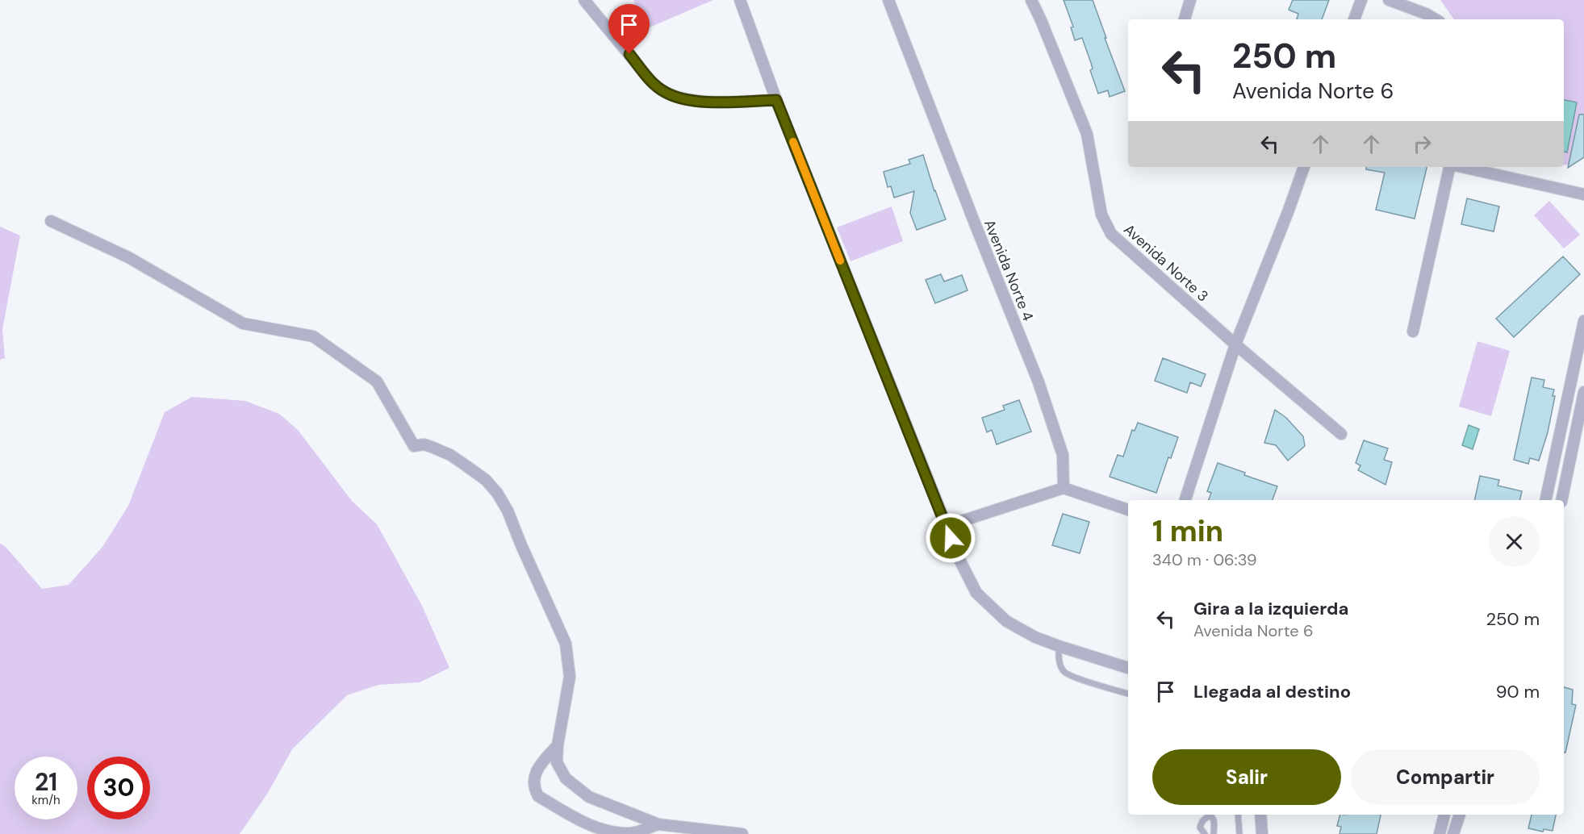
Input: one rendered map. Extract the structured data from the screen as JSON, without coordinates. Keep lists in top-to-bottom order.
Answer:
{
  "streets": {
    "street": ["Avenida Norte 3", "Avenida Norte 4"]
  },
  "page": {
    "turn": ["250 m", "Avenida Norte 6"],
    "heading": ["1 min", "340 m · 06:39"],
    "list": [
      {
        "name": "Gira a la izquierda",
        "note": "Avenida Norte 6",
        "value": "250 m"
      },
      {
        "name": "Llegada al destino",
        "value": "90 m"
      }
    ],
    "buttons": ["Salir", "Compartir"],
    "speed": "21 km/h",
    "limit": "30"
  }
}
